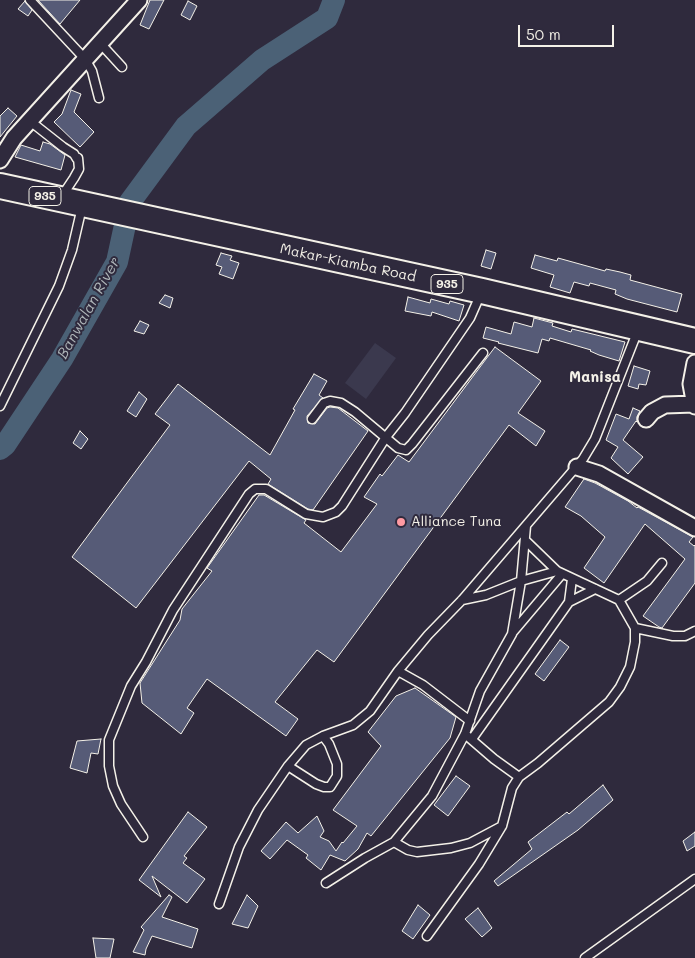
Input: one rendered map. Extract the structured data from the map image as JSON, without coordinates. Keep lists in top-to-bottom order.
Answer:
{
  "streets": {
    "main road": ["935", "Makar-Kiamba Road"]
  },
  "districts": ["Manisa"],
  "water": ["Banwalan River"],
  "places": ["Alliance Tuna"],
  "scale_bar": "50 m"
}
